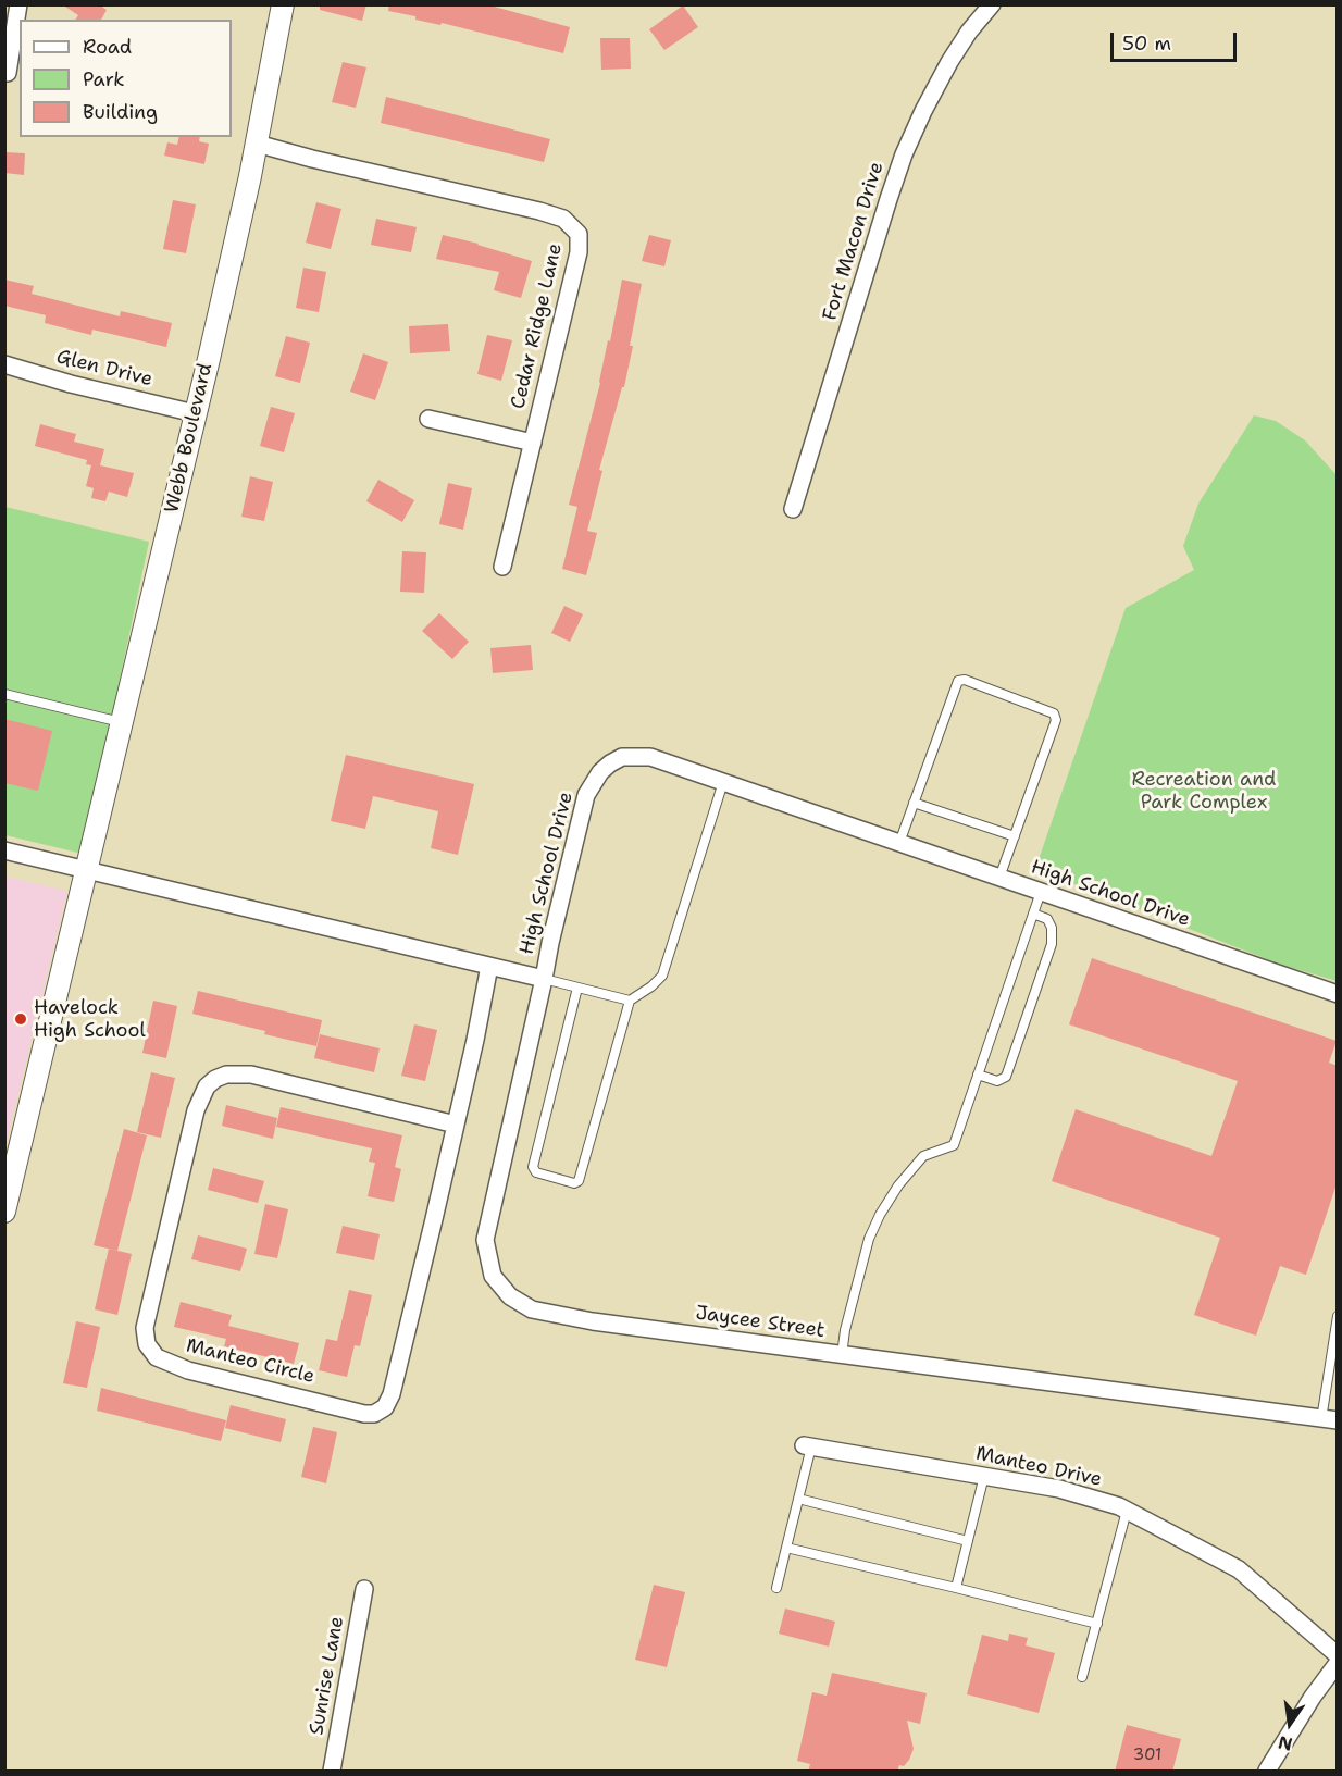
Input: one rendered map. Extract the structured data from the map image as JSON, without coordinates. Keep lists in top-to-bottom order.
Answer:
{
  "streets": {
    "street": [
      "Fort Macon Drive",
      "Cedar Ridge Lane",
      "Glen Drive",
      "Webb Boulevard",
      "High School Drive",
      "Jaycee Street",
      "Manteo Circle",
      "Manteo Drive",
      "Sunrise Lane"
    ]
  },
  "crossings": [
    ["Cedar Ridge Lane", "Webb Boulevard"],
    ["Glen Drive", "Webb Boulevard"],
    ["Webb Boulevard", "High School Drive"],
    ["High School Drive", "Jaycee Street"],
    ["High School Drive", "Manteo Circle"]
  ],
  "parks": ["Recreation and Park Complex"],
  "places": ["Havelock High School"],
  "house_numbers": ["301"],
  "legend": ["Road", "Park", "Building"],
  "scale_bar": "50 m",
  "north": "bottom"
}
